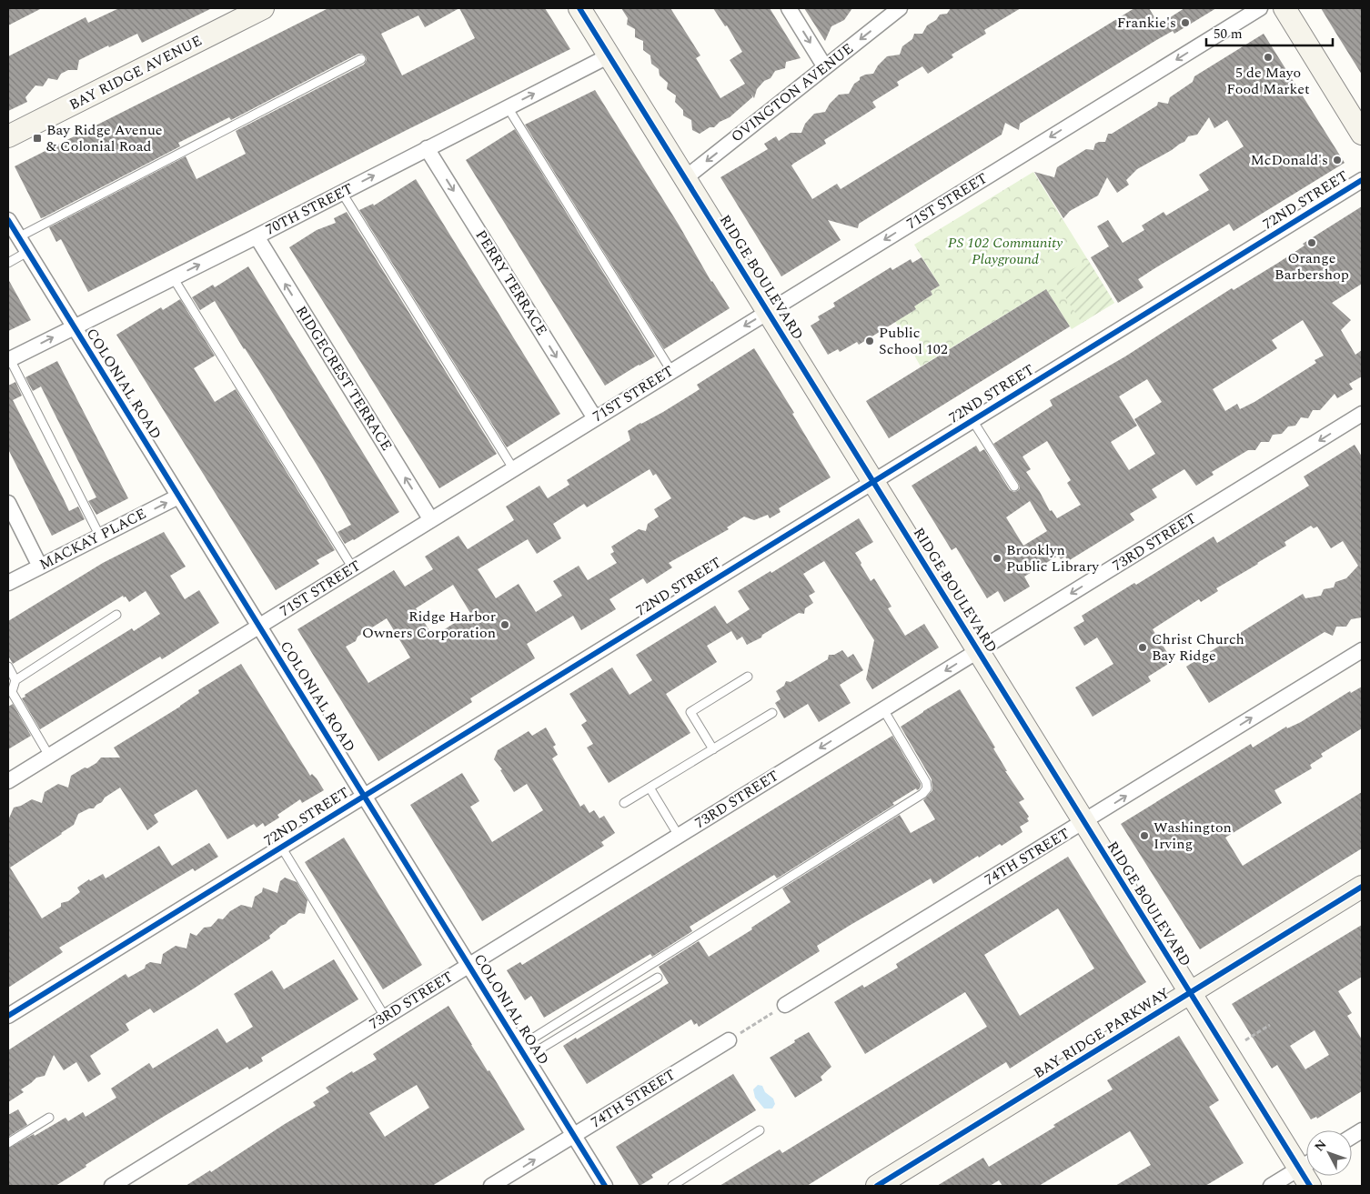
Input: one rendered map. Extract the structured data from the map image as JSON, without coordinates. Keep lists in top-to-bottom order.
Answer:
{
  "streets": {
    "street": [
      "BAY RIDGE AVENUE",
      "OVINGTON AVENUE",
      "72ND STREET",
      "71ST STREET",
      "70TH STREET",
      "RIDGE BOULEVARD",
      "PERRY TERRACE",
      "RIDGECREST TERRACE",
      "COLONIAL ROAD",
      "MACKAY PLACE",
      "73RD STREET",
      "74TH STREET",
      "BAY RIDGE PARKWAY"
    ]
  },
  "crossings": [
    ["OVINGTON AVENUE", "RIDGE BOULEVARD"],
    ["72ND STREET", "RIDGE BOULEVARD"],
    ["72ND STREET", "COLONIAL ROAD"],
    ["71ST STREET", "RIDGE BOULEVARD"],
    ["71ST STREET", "PERRY TERRACE"],
    ["71ST STREET", "RIDGECREST TERRACE"],
    ["71ST STREET", "COLONIAL ROAD"],
    ["70TH STREET", "RIDGE BOULEVARD"],
    ["70TH STREET", "PERRY TERRACE"],
    ["70TH STREET", "RIDGECREST TERRACE"],
    ["70TH STREET", "COLONIAL ROAD"],
    ["RIDGE BOULEVARD", "73RD STREET"],
    ["RIDGE BOULEVARD", "74TH STREET"],
    ["RIDGE BOULEVARD", "BAY RIDGE PARKWAY"],
    ["COLONIAL ROAD", "MACKAY PLACE"],
    ["COLONIAL ROAD", "73RD STREET"],
    ["COLONIAL ROAD", "74TH STREET"]
  ],
  "one_way": [
    "OVINGTON AVENUE",
    "71ST STREET",
    "70TH STREET",
    "PERRY TERRACE",
    "RIDGECREST TERRACE",
    "MACKAY PLACE",
    "73RD STREET",
    "74TH STREET"
  ],
  "parks": ["PS 102 Community Playground"],
  "places": {
    "other": [
      "Frankie's",
      "5 de Mayo Food Market",
      "McDonald's",
      "Orange Barbershop",
      "Public School 102",
      "Brooklyn Public Library",
      "Ridge Harbor Owners Corporation",
      "Christ Church Bay Ridge",
      "Washington Irving"
    ],
    "transit": ["Bay Ridge Avenue & Colonial Road"]
  },
  "scale_bar": "50 m",
  "north": "top left"
}
